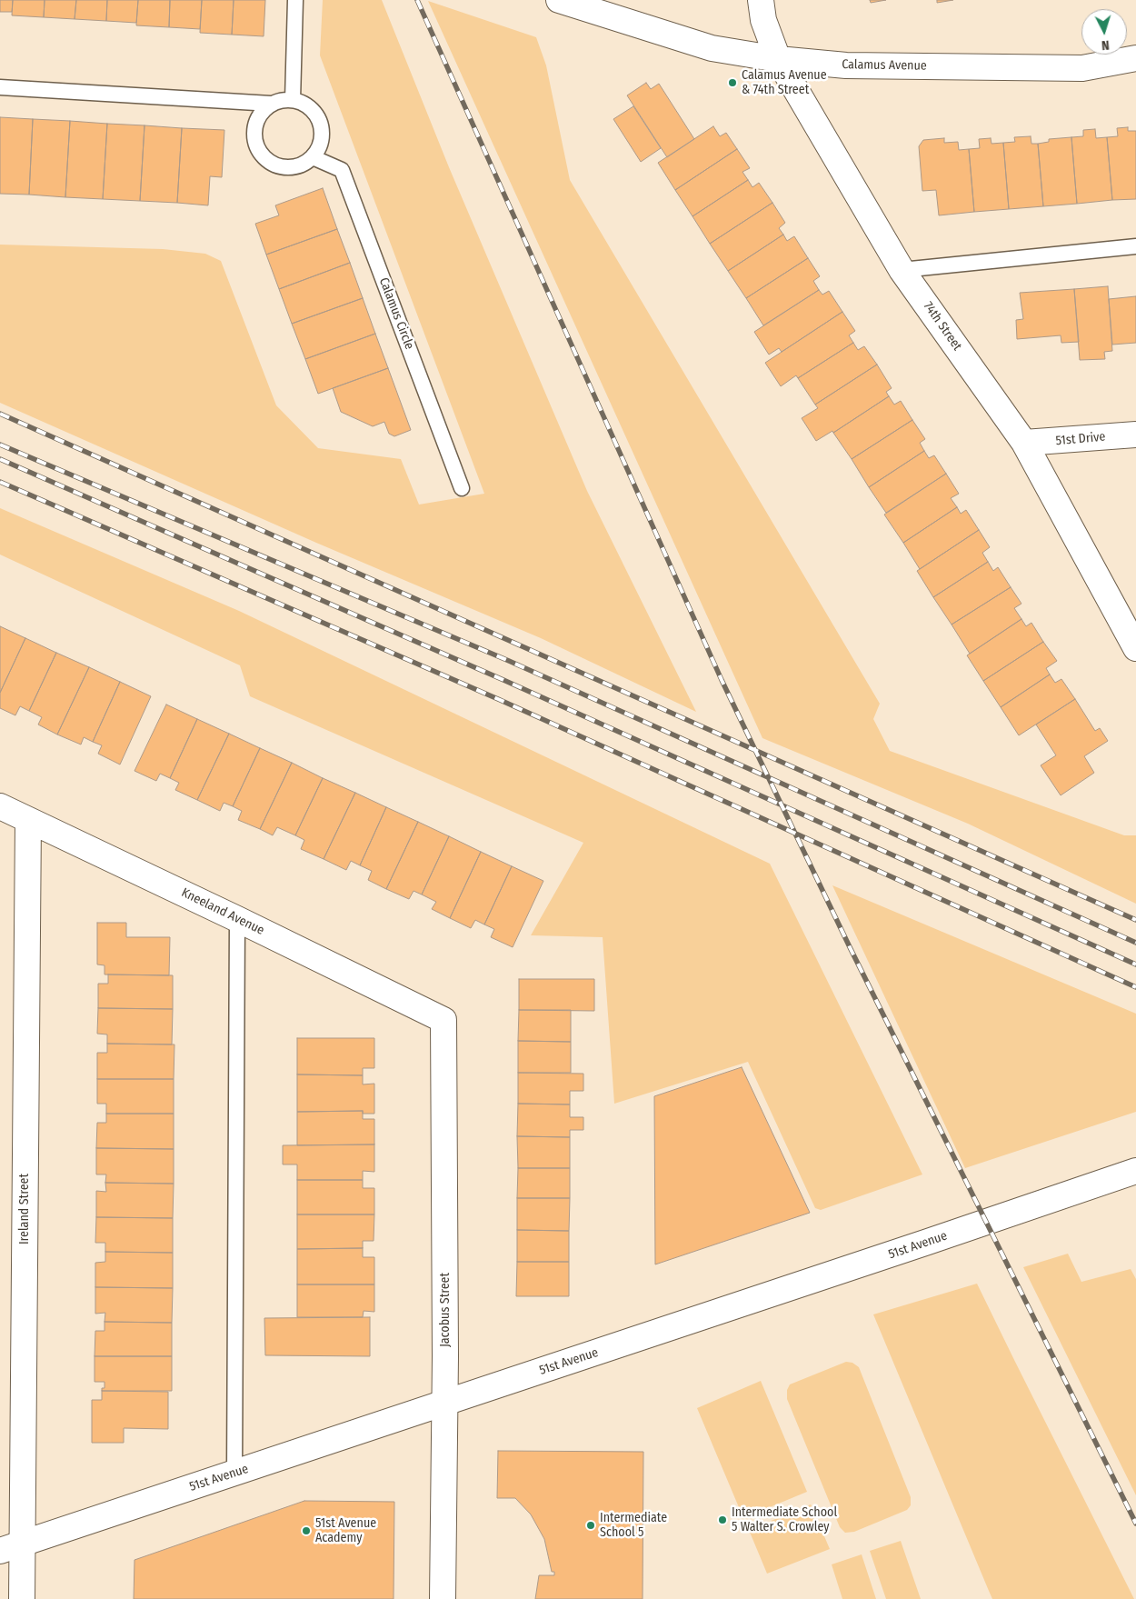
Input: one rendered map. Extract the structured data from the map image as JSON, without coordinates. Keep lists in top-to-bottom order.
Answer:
{
  "streets": {
    "street": [
      "Calamus Avenue",
      "74th Street",
      "51st Drive",
      "Kneeland Avenue",
      "Ireland Street",
      "51st Avenue",
      "Jacobus Street"
    ],
    "lane": ["Calamus Circle"]
  },
  "crossings": [
    ["Calamus Avenue", "74th Street"],
    ["74th Street", "51st Drive"],
    ["Kneeland Avenue", "Ireland Street"],
    ["Kneeland Avenue", "Jacobus Street"],
    ["Ireland Street", "51st Avenue"],
    ["51st Avenue", "Jacobus Street"]
  ],
  "places": [
    "Calamus Avenue & 74th Street",
    "Intermediate School 5 Walter S. Crowley",
    "Intermediate School 5",
    "51st Avenue Academy"
  ],
  "north": "bottom"
}
